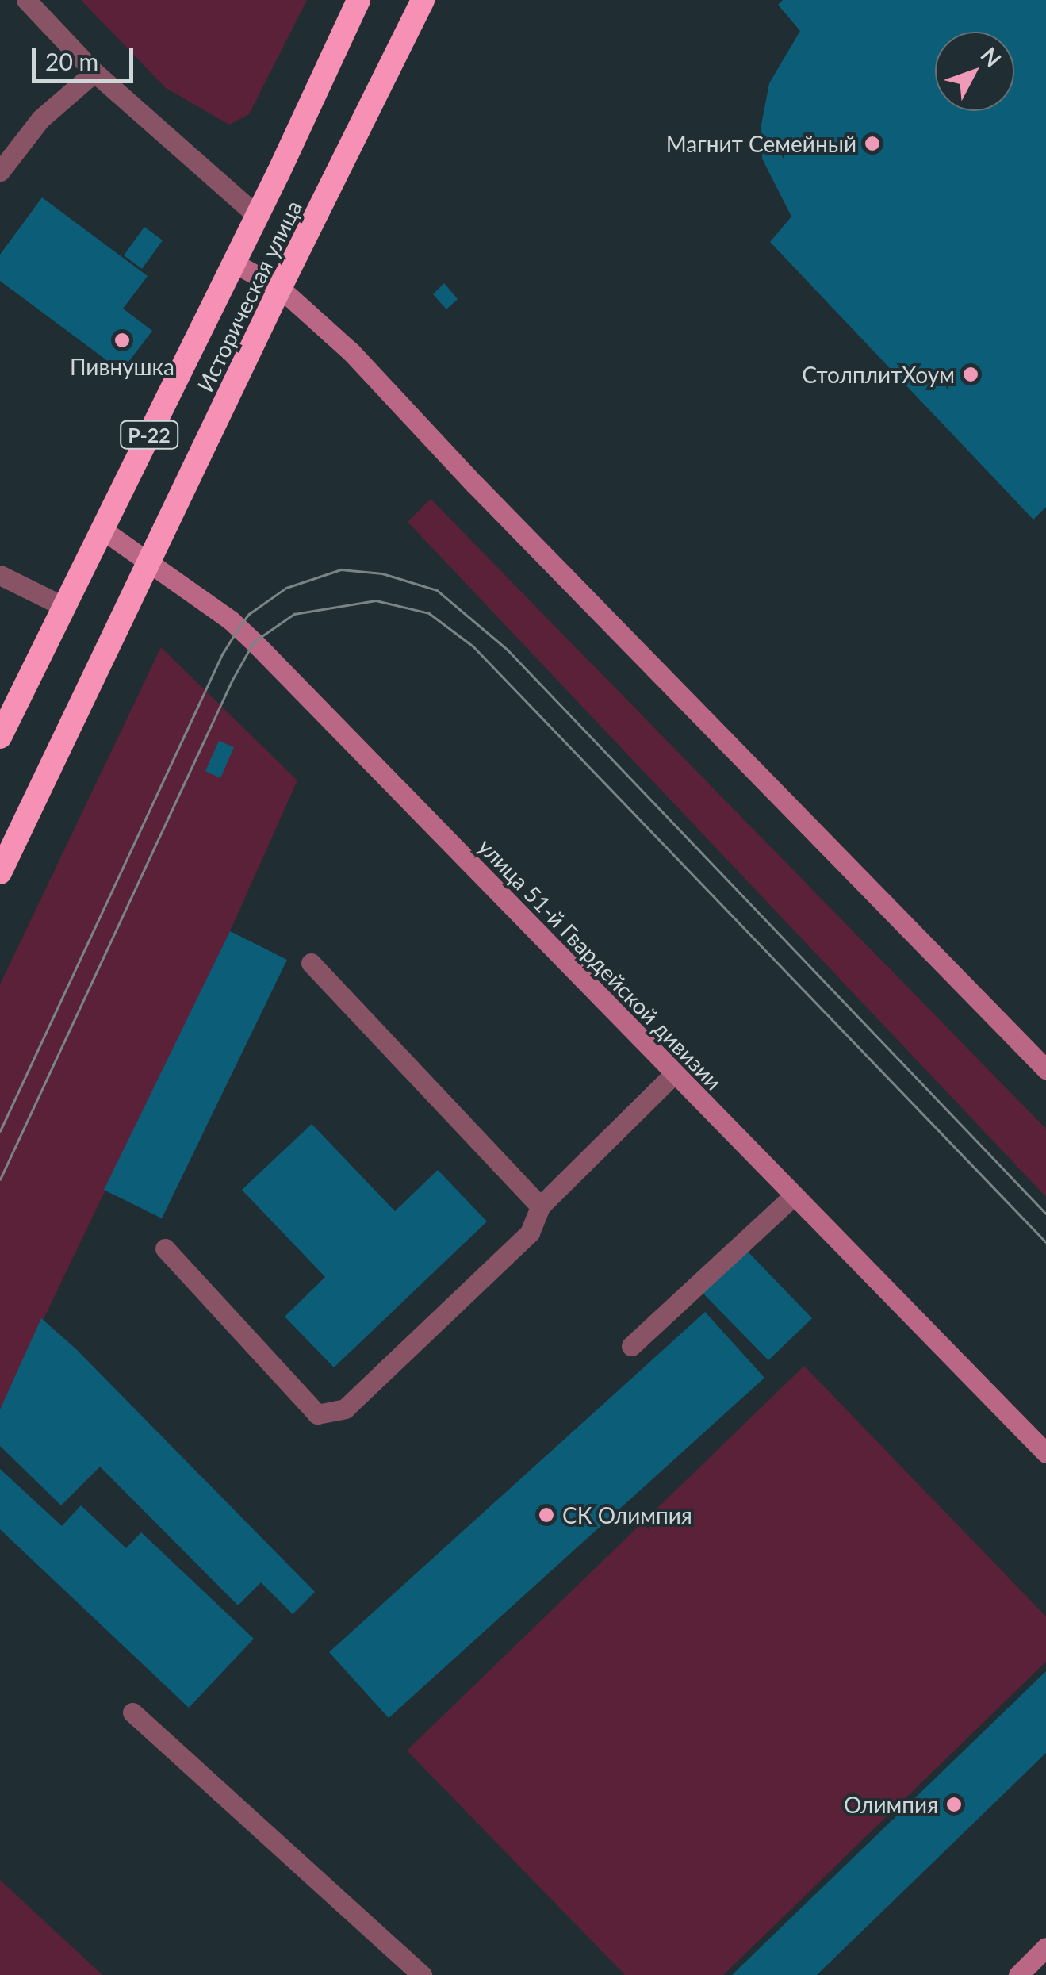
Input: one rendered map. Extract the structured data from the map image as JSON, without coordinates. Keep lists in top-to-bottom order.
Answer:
{
  "streets": {
    "highway": ["Историческая улица", "Р-22"],
    "main road": ["улица 51-й Гвардейской дивизии"]
  },
  "crossings": [
    ["Историческая улица", "улица 51-й Гвардейской дивизии"]
  ],
  "places": [
    "Магнит Семейный",
    "Пивнушка",
    "СтолплитХоум",
    "СК Олимпия",
    "Олимпия"
  ],
  "scale_bar": "20 m",
  "north": "top right"
}
